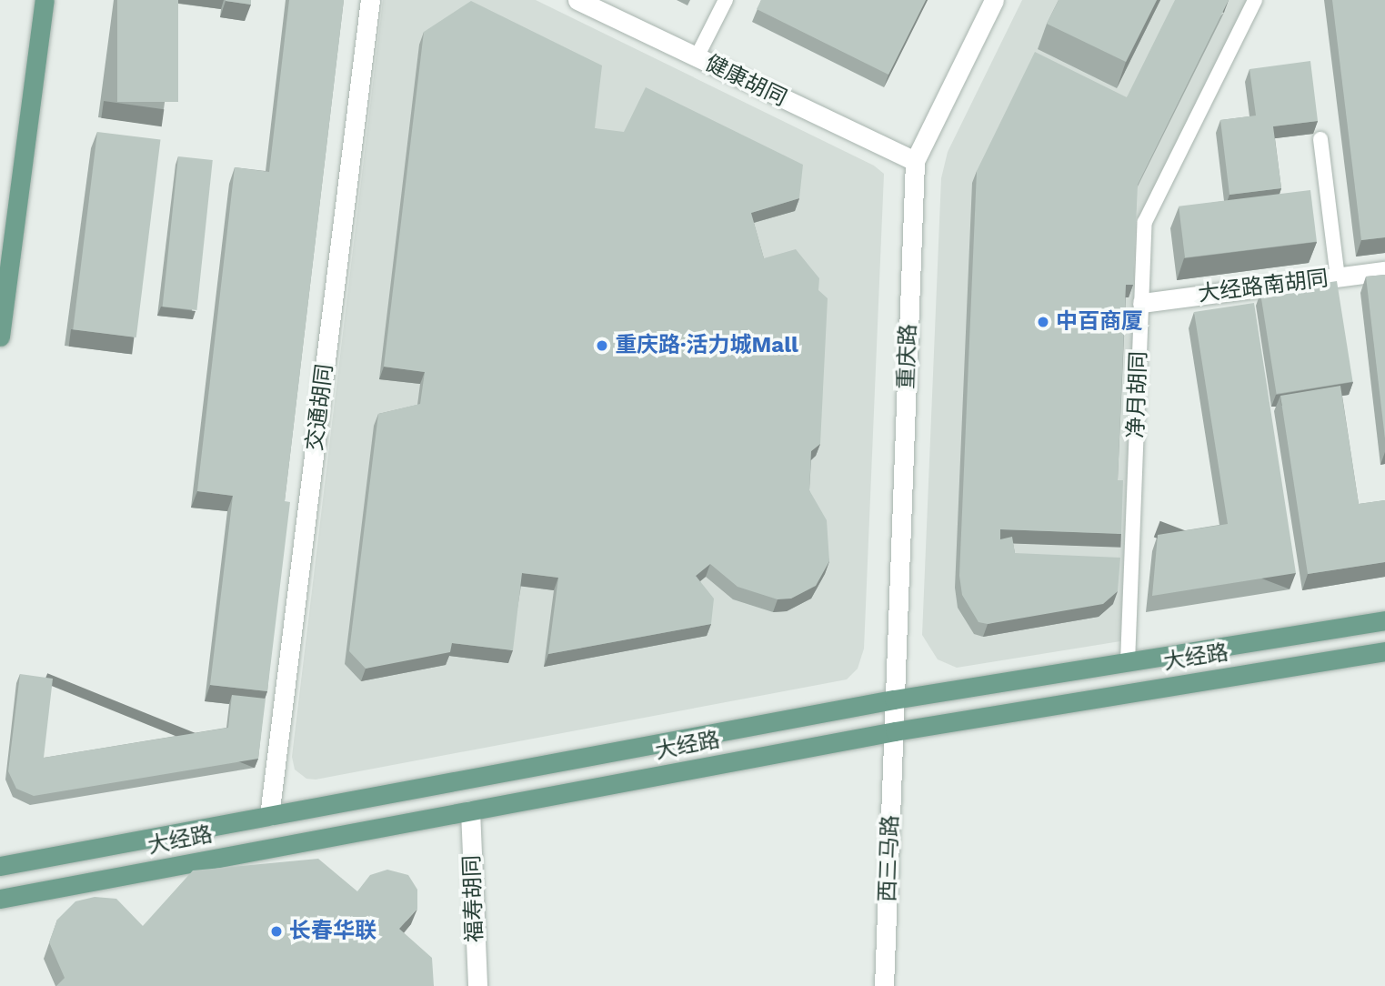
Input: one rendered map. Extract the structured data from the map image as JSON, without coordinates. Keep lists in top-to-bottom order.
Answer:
{
  "streets": {
    "main road": ["大经路"],
    "street": [
      "健康胡同",
      "大经路南胡同",
      "重庆路",
      "交通胡同",
      "西三马路",
      "福寿胡同"
    ],
    "lane": ["净月胡同"]
  },
  "crossings": [
    ["健康胡同", "重庆路"],
    ["大经路南胡同", "净月胡同"],
    ["重庆路", "大经路"],
    ["重庆路", "西三马路"],
    ["净月胡同", "大经路"],
    ["交通胡同", "大经路"],
    ["大经路", "西三马路"],
    ["大经路", "福寿胡同"]
  ],
  "places": ["中百商厦", "重庆路·活力城Mall", "长春华联"]
}
